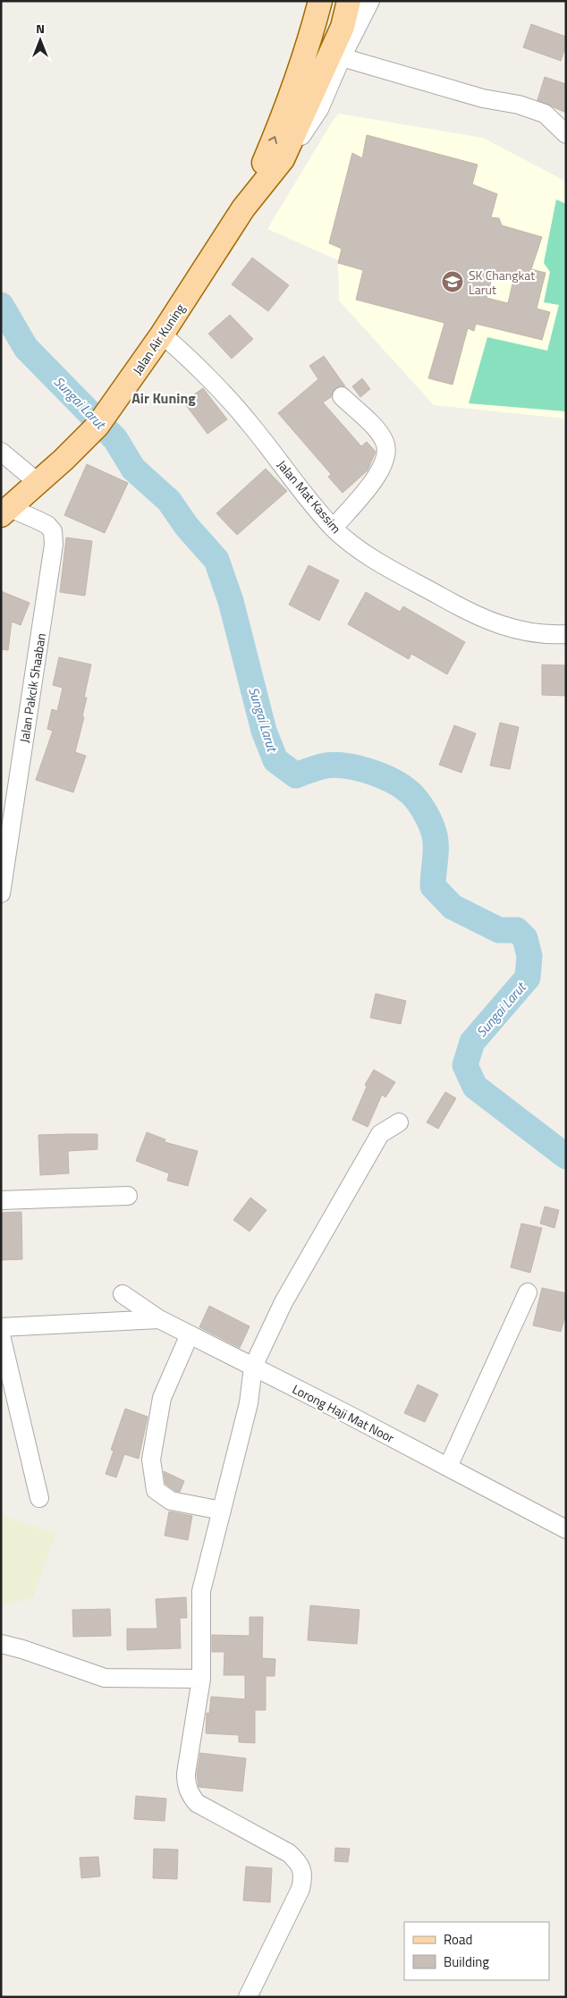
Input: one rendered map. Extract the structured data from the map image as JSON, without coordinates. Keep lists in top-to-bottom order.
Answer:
{
  "streets": {
    "main road": ["Jalan Air Kuning"],
    "street": ["Jalan Mat Kassim", "Jalan Pakcik Shaaban", "Lorong Haji Mat Noor"]
  },
  "crossings": [
    ["Jalan Air Kuning", "Jalan Mat Kassim"],
    ["Jalan Air Kuning", "Jalan Pakcik Shaaban"]
  ],
  "districts": ["Air Kuning"],
  "water": ["Sungai Larut"],
  "places": {
    "school or university": ["SK Changkat Larut"]
  },
  "legend": ["Road", "Building"],
  "north": "top"
}
